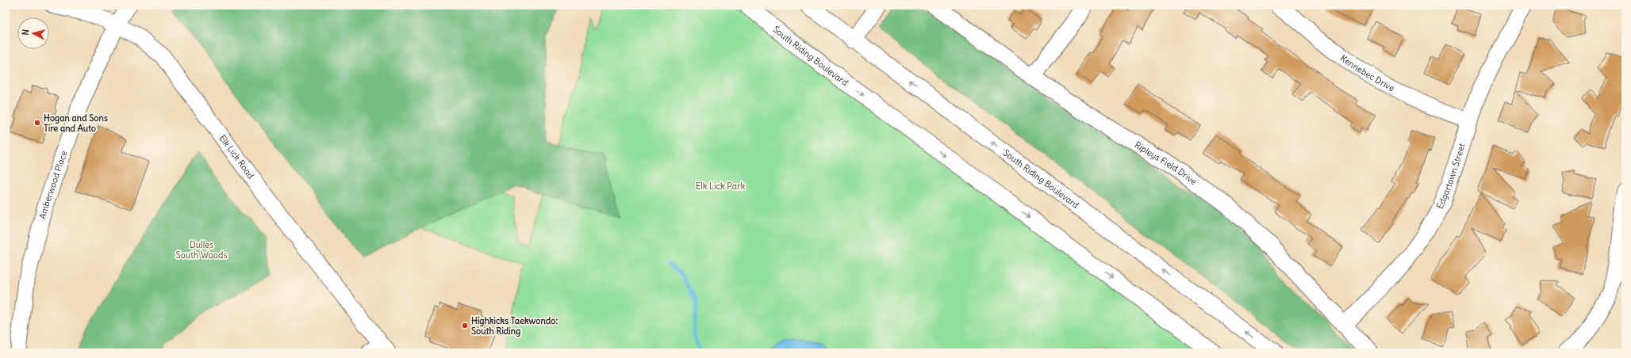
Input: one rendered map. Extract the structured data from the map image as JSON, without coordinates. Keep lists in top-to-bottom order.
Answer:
{
  "streets": {
    "street": [
      "South Riding Boulevard",
      "Kennebec Drive",
      "Elk Lick Road",
      "Ripleys Field Drive",
      "Edgartown Street",
      "Amberwood Place"
    ]
  },
  "crossings": [
    ["Kennebec Drive", "Edgartown Street"],
    ["Elk Lick Road", "Amberwood Place"],
    ["Ripleys Field Drive", "Edgartown Street"]
  ],
  "parks": ["Elk Lick Park", "Dulles South Woods"],
  "places": ["Hogan and Sons Tire and Auto", "Highkicks Taekwondo: South Riding"],
  "north": "left"
}
